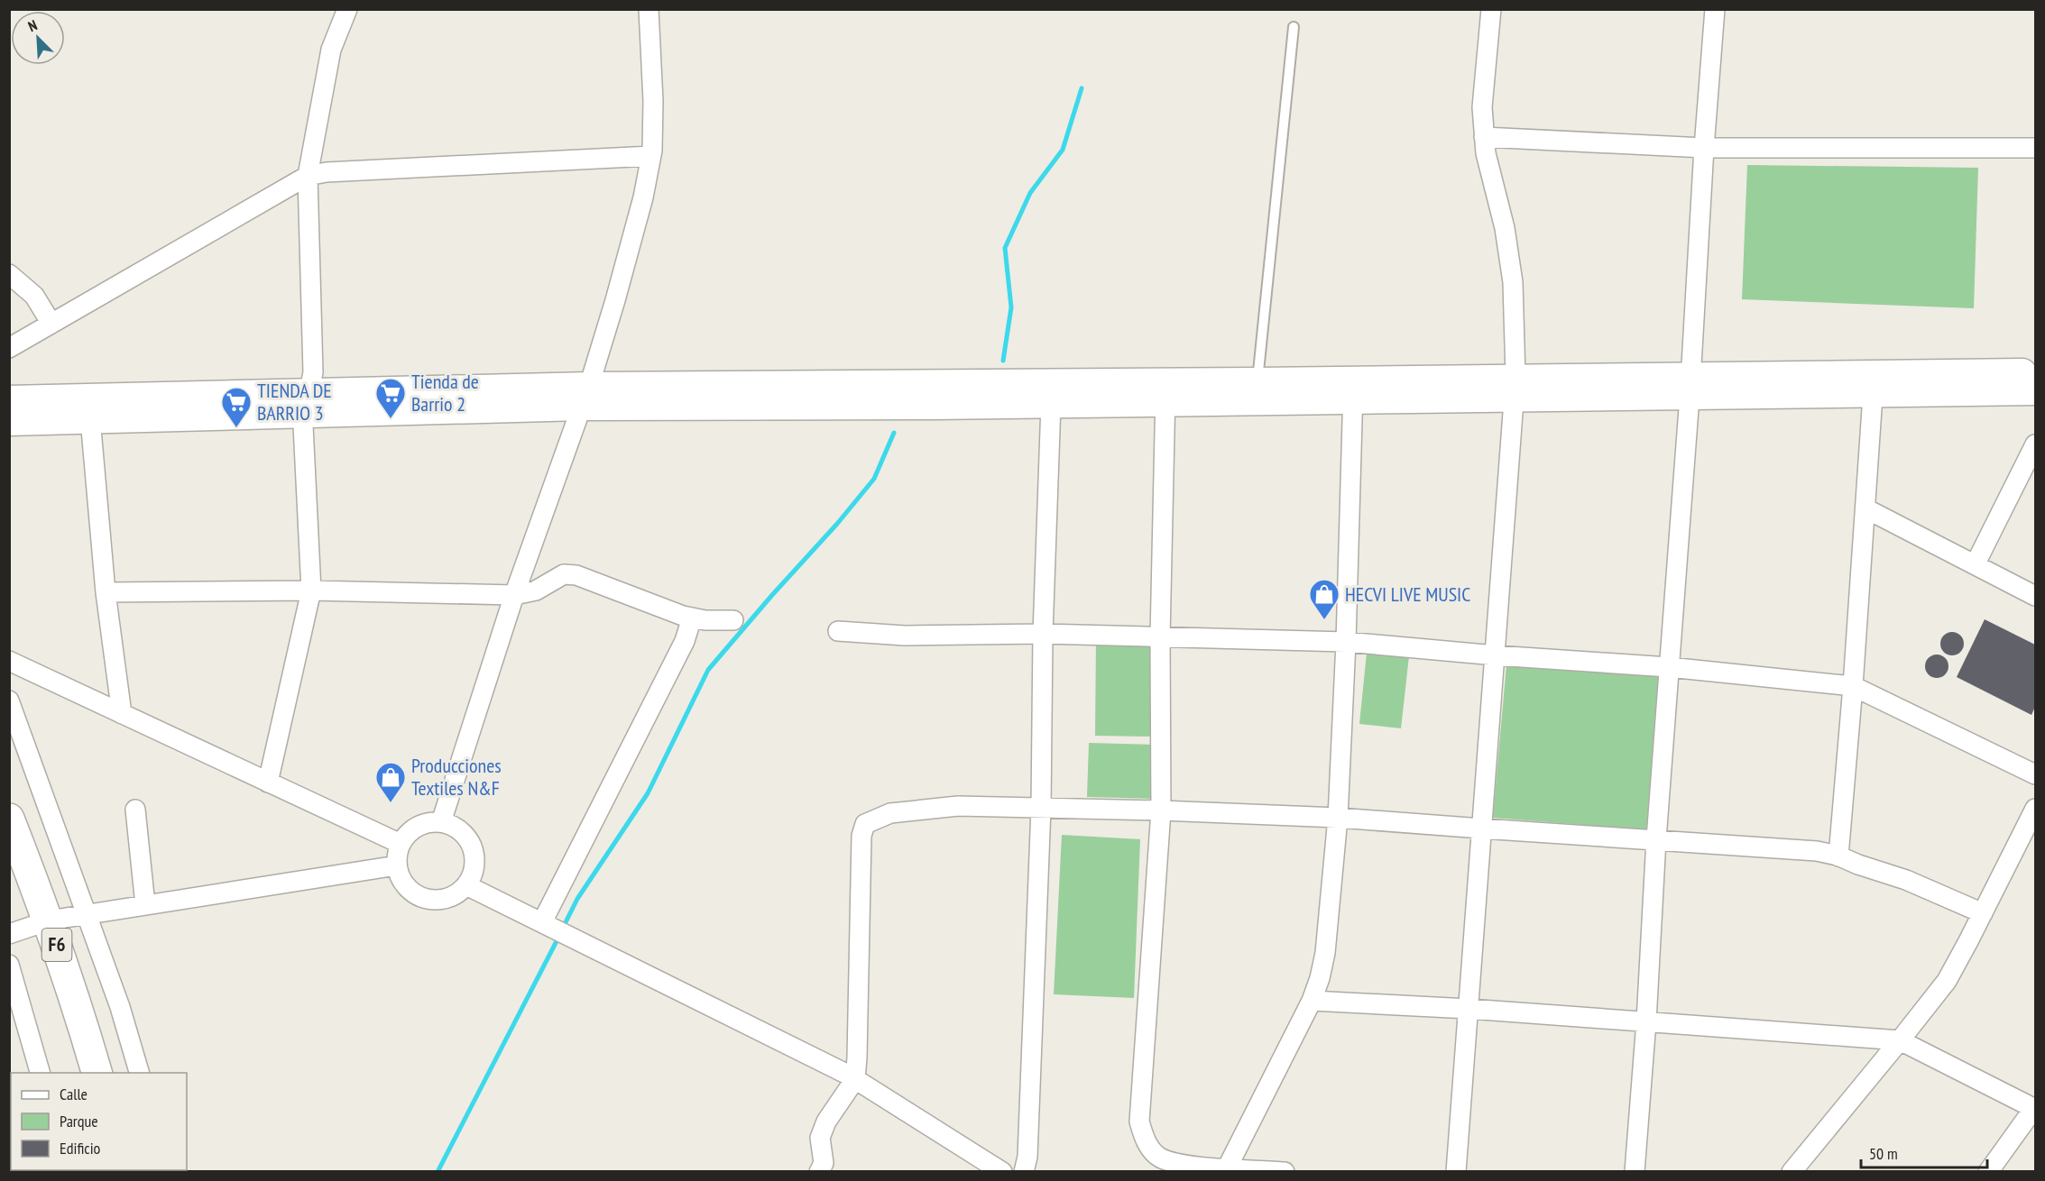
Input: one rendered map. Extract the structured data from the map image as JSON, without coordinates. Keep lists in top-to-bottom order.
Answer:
{
  "streets": {
    "highway": ["F6"]
  },
  "places": {
    "supermarket": ["Tienda de Barrio 2", "TIENDA DE BARRIO 3"],
    "shop": ["HECVI LIVE MUSIC", "Producciones Textiles N&F"]
  },
  "legend": ["Calle", "Parque", "Edificio"],
  "scale_bar": "50 m",
  "north": "top left"
}
